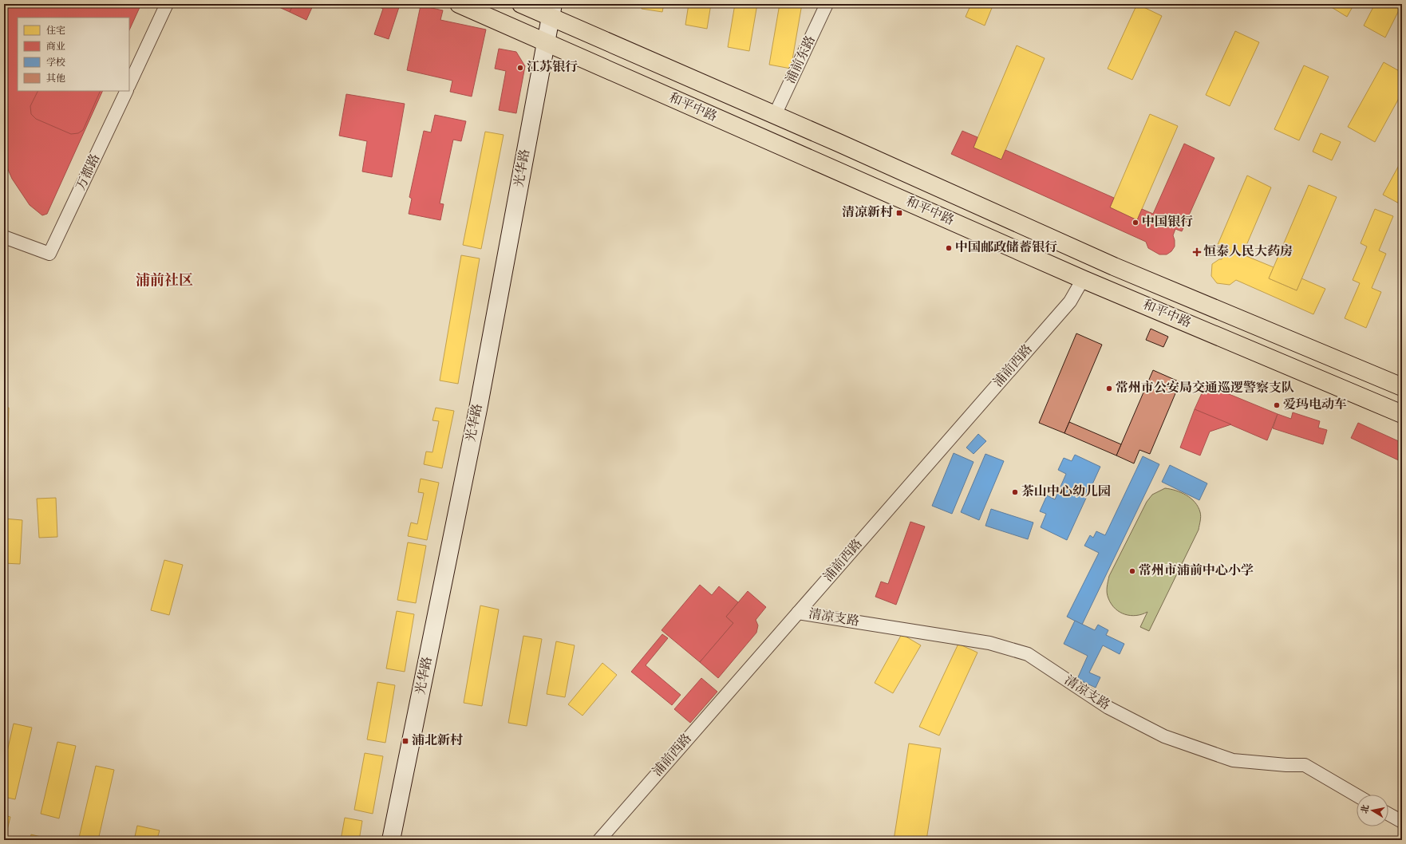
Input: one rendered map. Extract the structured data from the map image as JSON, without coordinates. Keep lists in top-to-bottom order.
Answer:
{
  "streets": {
    "main road": ["和平中路", "光华路"],
    "street": [
      "浦前东路",
      "万都路",
      "浦前西路",
      "清凉支路"
    ]
  },
  "crossings": [
    ["浦前东路", "和平中路"],
    ["和平中路", "光华路"],
    ["和平中路", "浦前西路"],
    ["浦前西路", "清凉支路"]
  ],
  "districts": ["浦前社区"],
  "places": {
    "other": [
      "江苏银行",
      "中国银行",
      "中国邮政储蓄银行",
      "常州市公安局交通巡逻警察支队",
      "爱玛电动车",
      "茶山中心幼儿园",
      "常州市浦前中心小学"
    ],
    "transit": ["清凉新村", "浦北新村"],
    "health": ["恒泰人民大药房"]
  },
  "legend": [
    "住宅",
    "商业",
    "学校",
    "其他"
  ],
  "north": "left"
}
